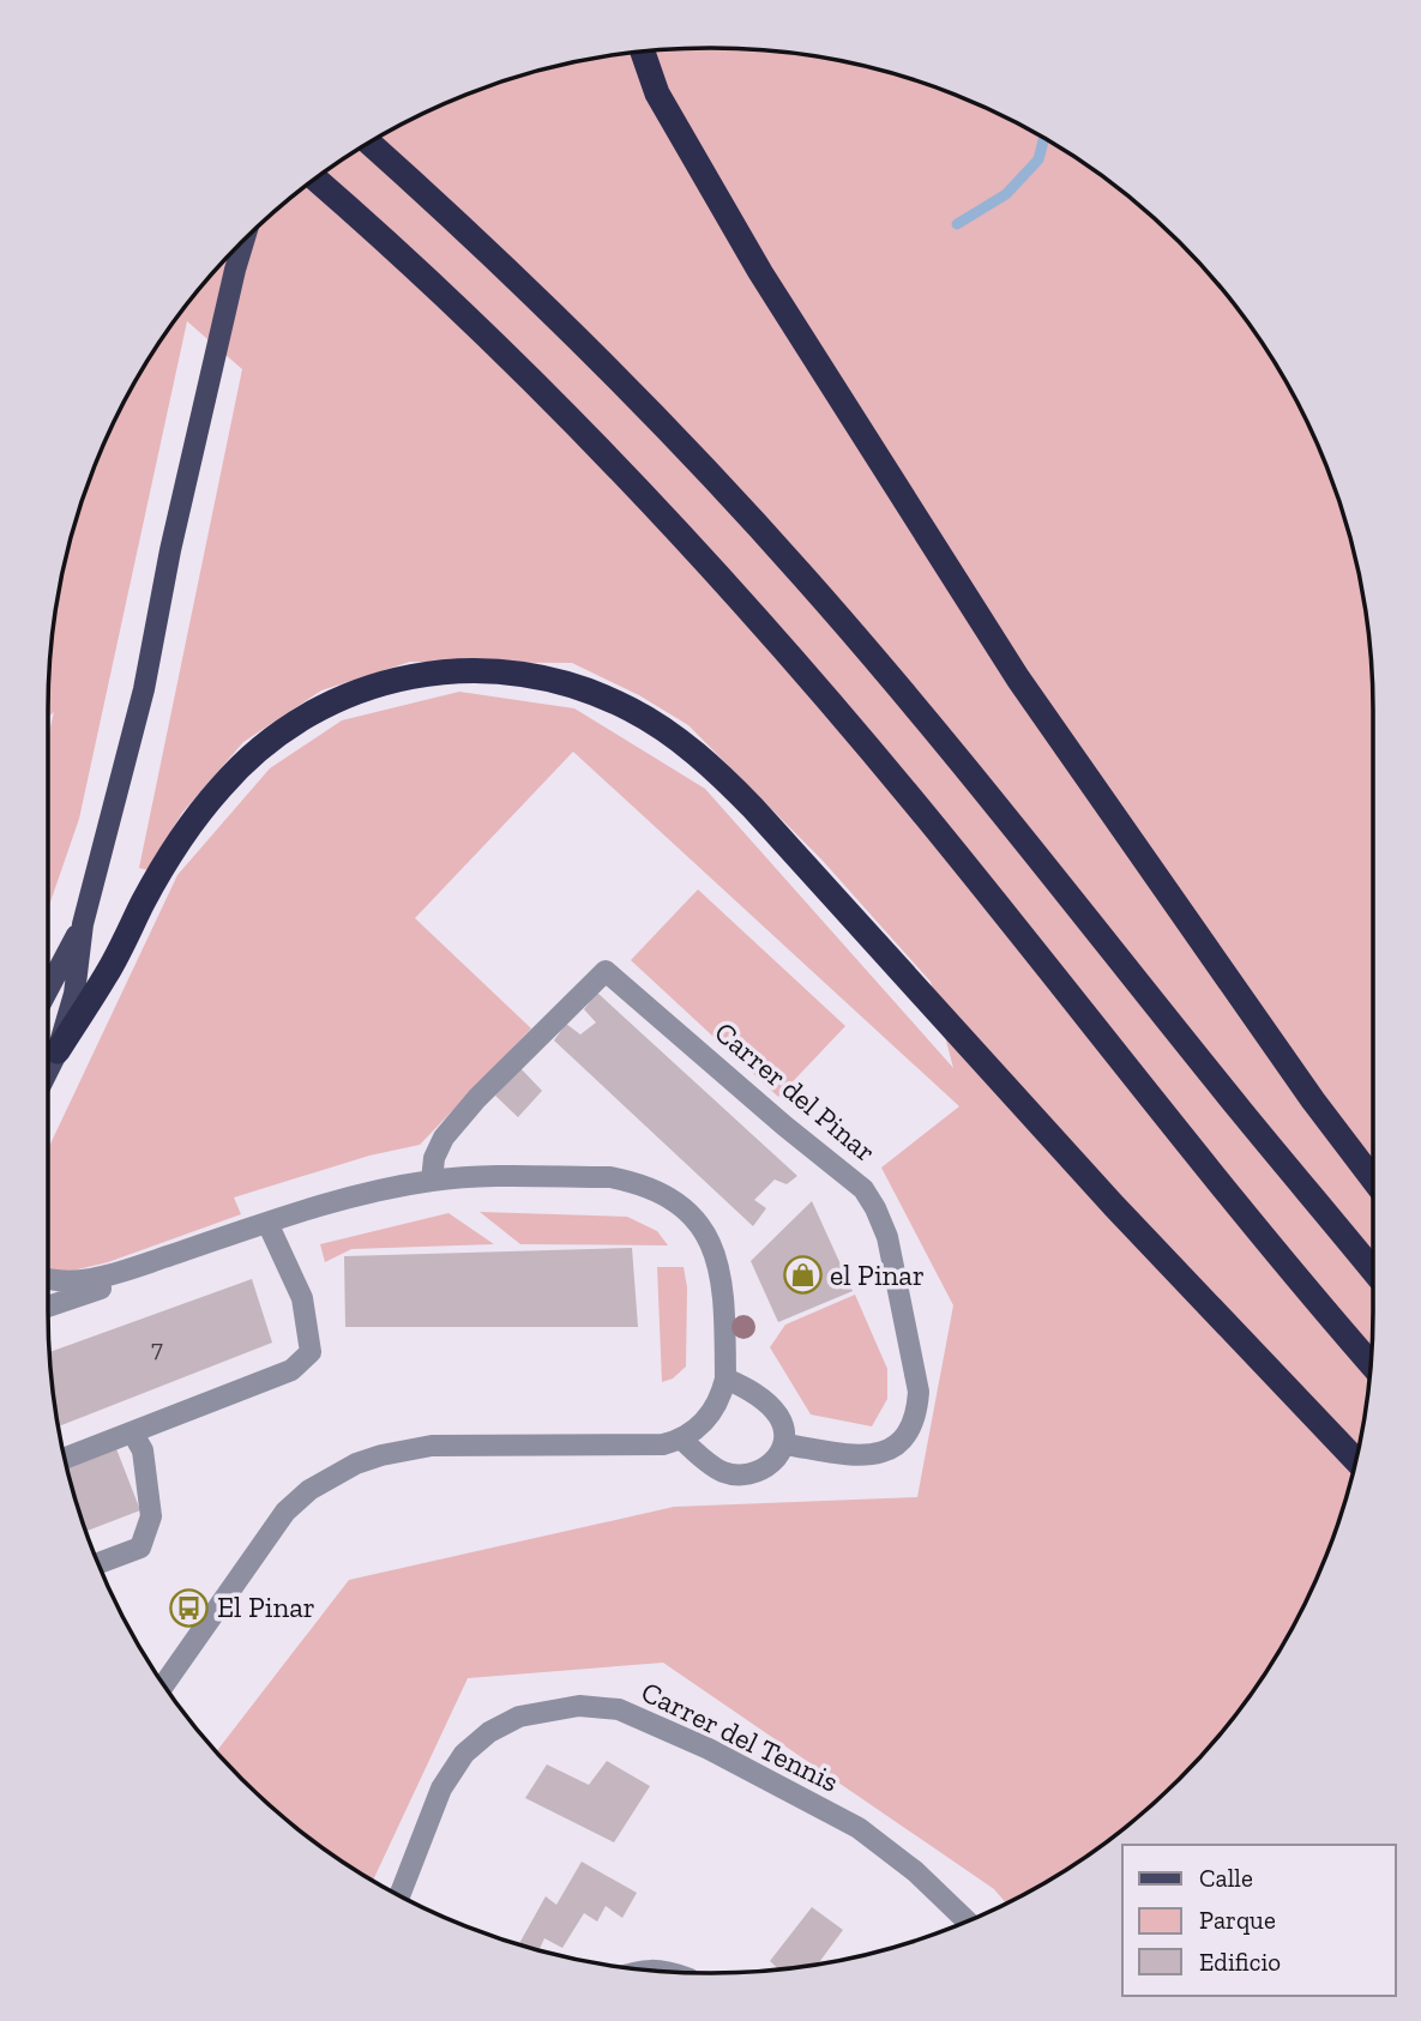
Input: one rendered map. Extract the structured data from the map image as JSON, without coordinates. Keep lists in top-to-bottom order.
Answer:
{
  "streets": {
    "street": ["Carrer del Pinar", "Carrer del Tennis"]
  },
  "places": {
    "shop": ["el Pinar"],
    "bus stop": ["El Pinar"]
  },
  "house_numbers": ["7"],
  "legend": ["Calle", "Parque", "Edificio"]
}
